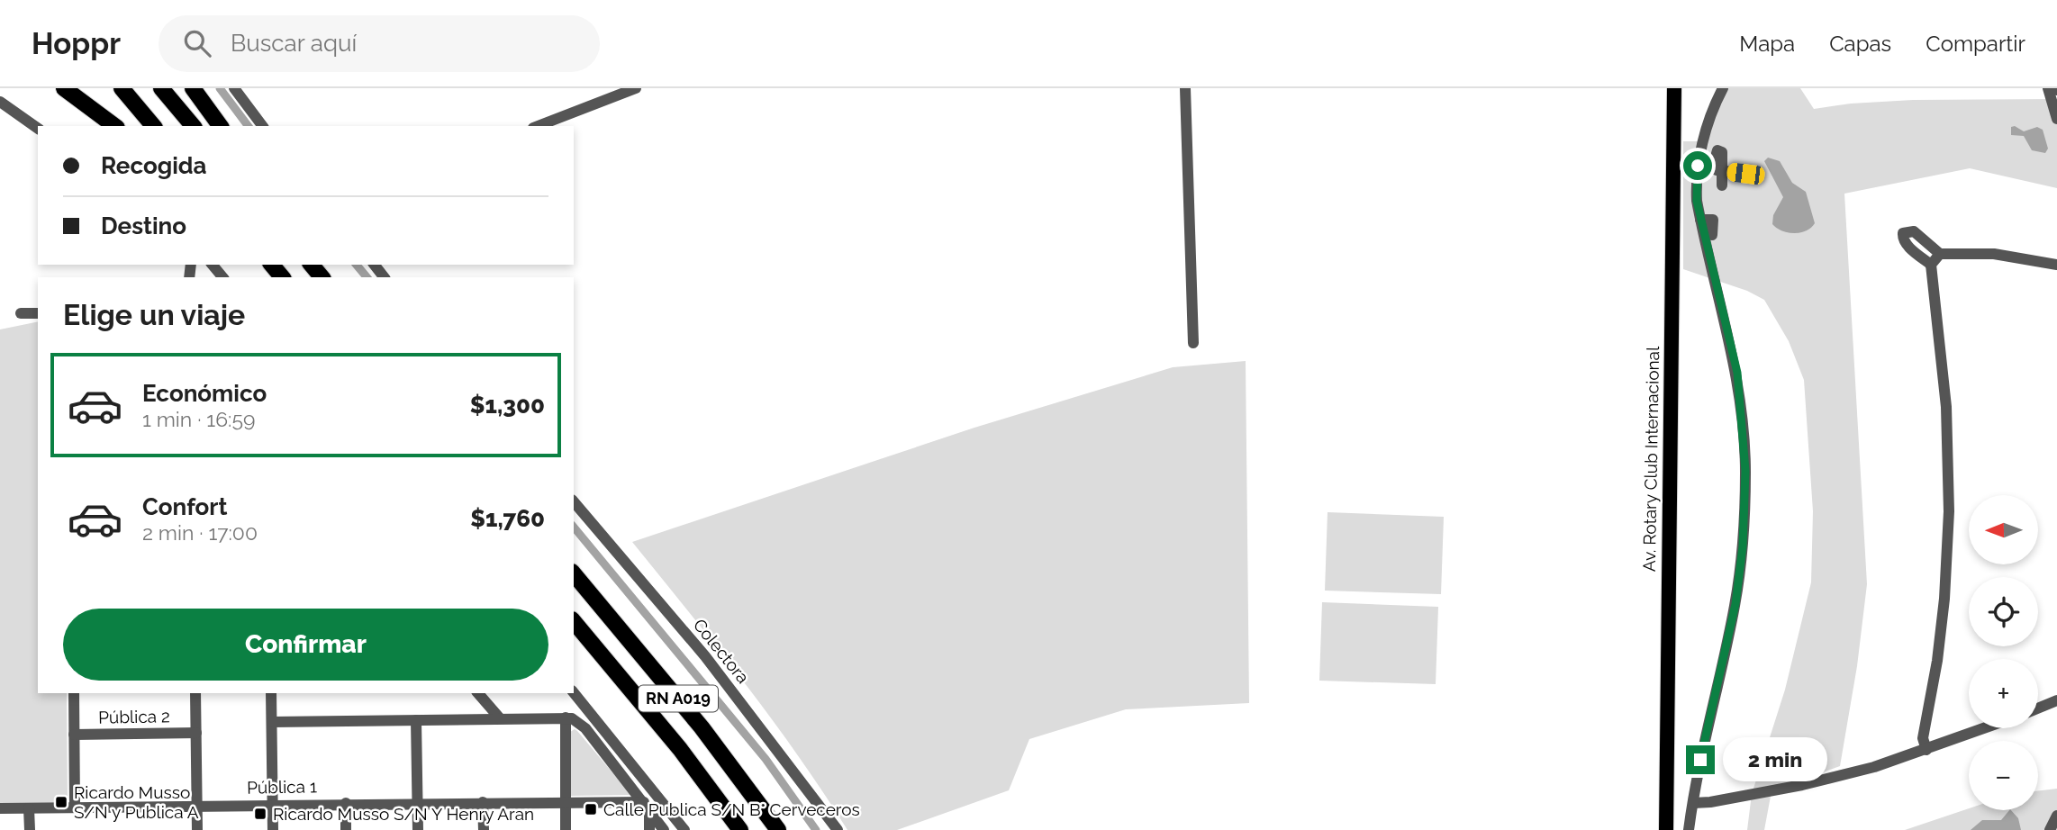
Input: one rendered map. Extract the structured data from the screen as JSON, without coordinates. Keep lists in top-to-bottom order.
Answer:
{
  "streets": {
    "highway": ["RN A019"],
    "main road": ["Av. Rotary Club Internacional"],
    "street": ["Colectora", "Pública 2", "Pública 1"]
  },
  "places": {
    "transit": ["Ricardo Musso S/N y Publica A", "Calle Publica S/N B° Cerveceros", "Ricardo Musso S/N Y Henry Aran"]
  },
  "north": "left",
  "page": {
    "header": "Hoppr",
    "search": "Buscar aquí",
    "nav": ["Mapa", "Capas", "Compartir"],
    "banner": ["Recogida", "Destino"],
    "heading": "Elige un viaje",
    "list": [
      {
        "name": "Económico",
        "note": "1 min · 16:59",
        "value": "$1,300"
      },
      {
        "name": "Confort",
        "note": "2 min · 17:00",
        "value": "$1,760"
      }
    ],
    "map_buttons": ["+", "−"],
    "buttons": "Confirmar",
    "bubble": "2 min"
  }
}
